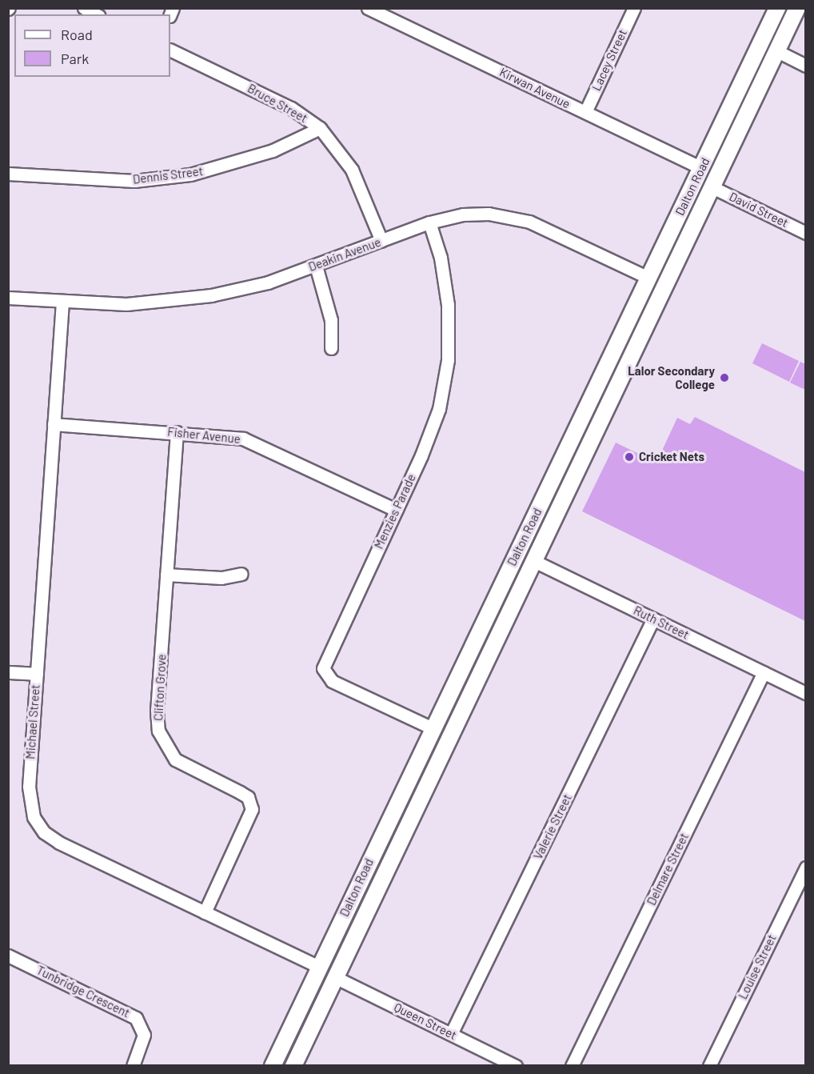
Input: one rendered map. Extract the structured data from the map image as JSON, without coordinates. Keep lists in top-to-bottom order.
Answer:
{
  "streets": {
    "main road": ["Dalton Road", "Deakin Avenue", "Ruth Street"],
    "street": [
      "Lacey Street",
      "Kirwan Avenue",
      "Bruce Street",
      "Dennis Street",
      "David Street",
      "Fisher Avenue",
      "Menzies Parade",
      "Clifton Grove",
      "Michael Street",
      "Valerie Street",
      "Delmare Street",
      "Louise Street",
      "Tunbridge Crescent",
      "Queen Street"
    ]
  },
  "crossings": [
    ["Lacey Street", "Kirwan Avenue"],
    ["Kirwan Avenue", "Dalton Road"],
    ["Bruce Street", "Dennis Street"],
    ["Bruce Street", "Deakin Avenue"],
    ["Dalton Road", "David Street"],
    ["Dalton Road", "Deakin Avenue"],
    ["Dalton Road", "Menzies Parade"],
    ["Dalton Road", "Ruth Street"],
    ["Dalton Road", "Michael Street"],
    ["Dalton Road", "Queen Street"],
    ["Deakin Avenue", "Menzies Parade"],
    ["Deakin Avenue", "Michael Street"],
    ["Fisher Avenue", "Menzies Parade"],
    ["Fisher Avenue", "Clifton Grove"],
    ["Fisher Avenue", "Michael Street"],
    ["Ruth Street", "Valerie Street"],
    ["Ruth Street", "Delmare Street"],
    ["Clifton Grove", "Michael Street"],
    ["Valerie Street", "Queen Street"]
  ],
  "places": ["Lalor Secondary College", "Cricket Nets"],
  "legend": ["Road", "Park"]
}
